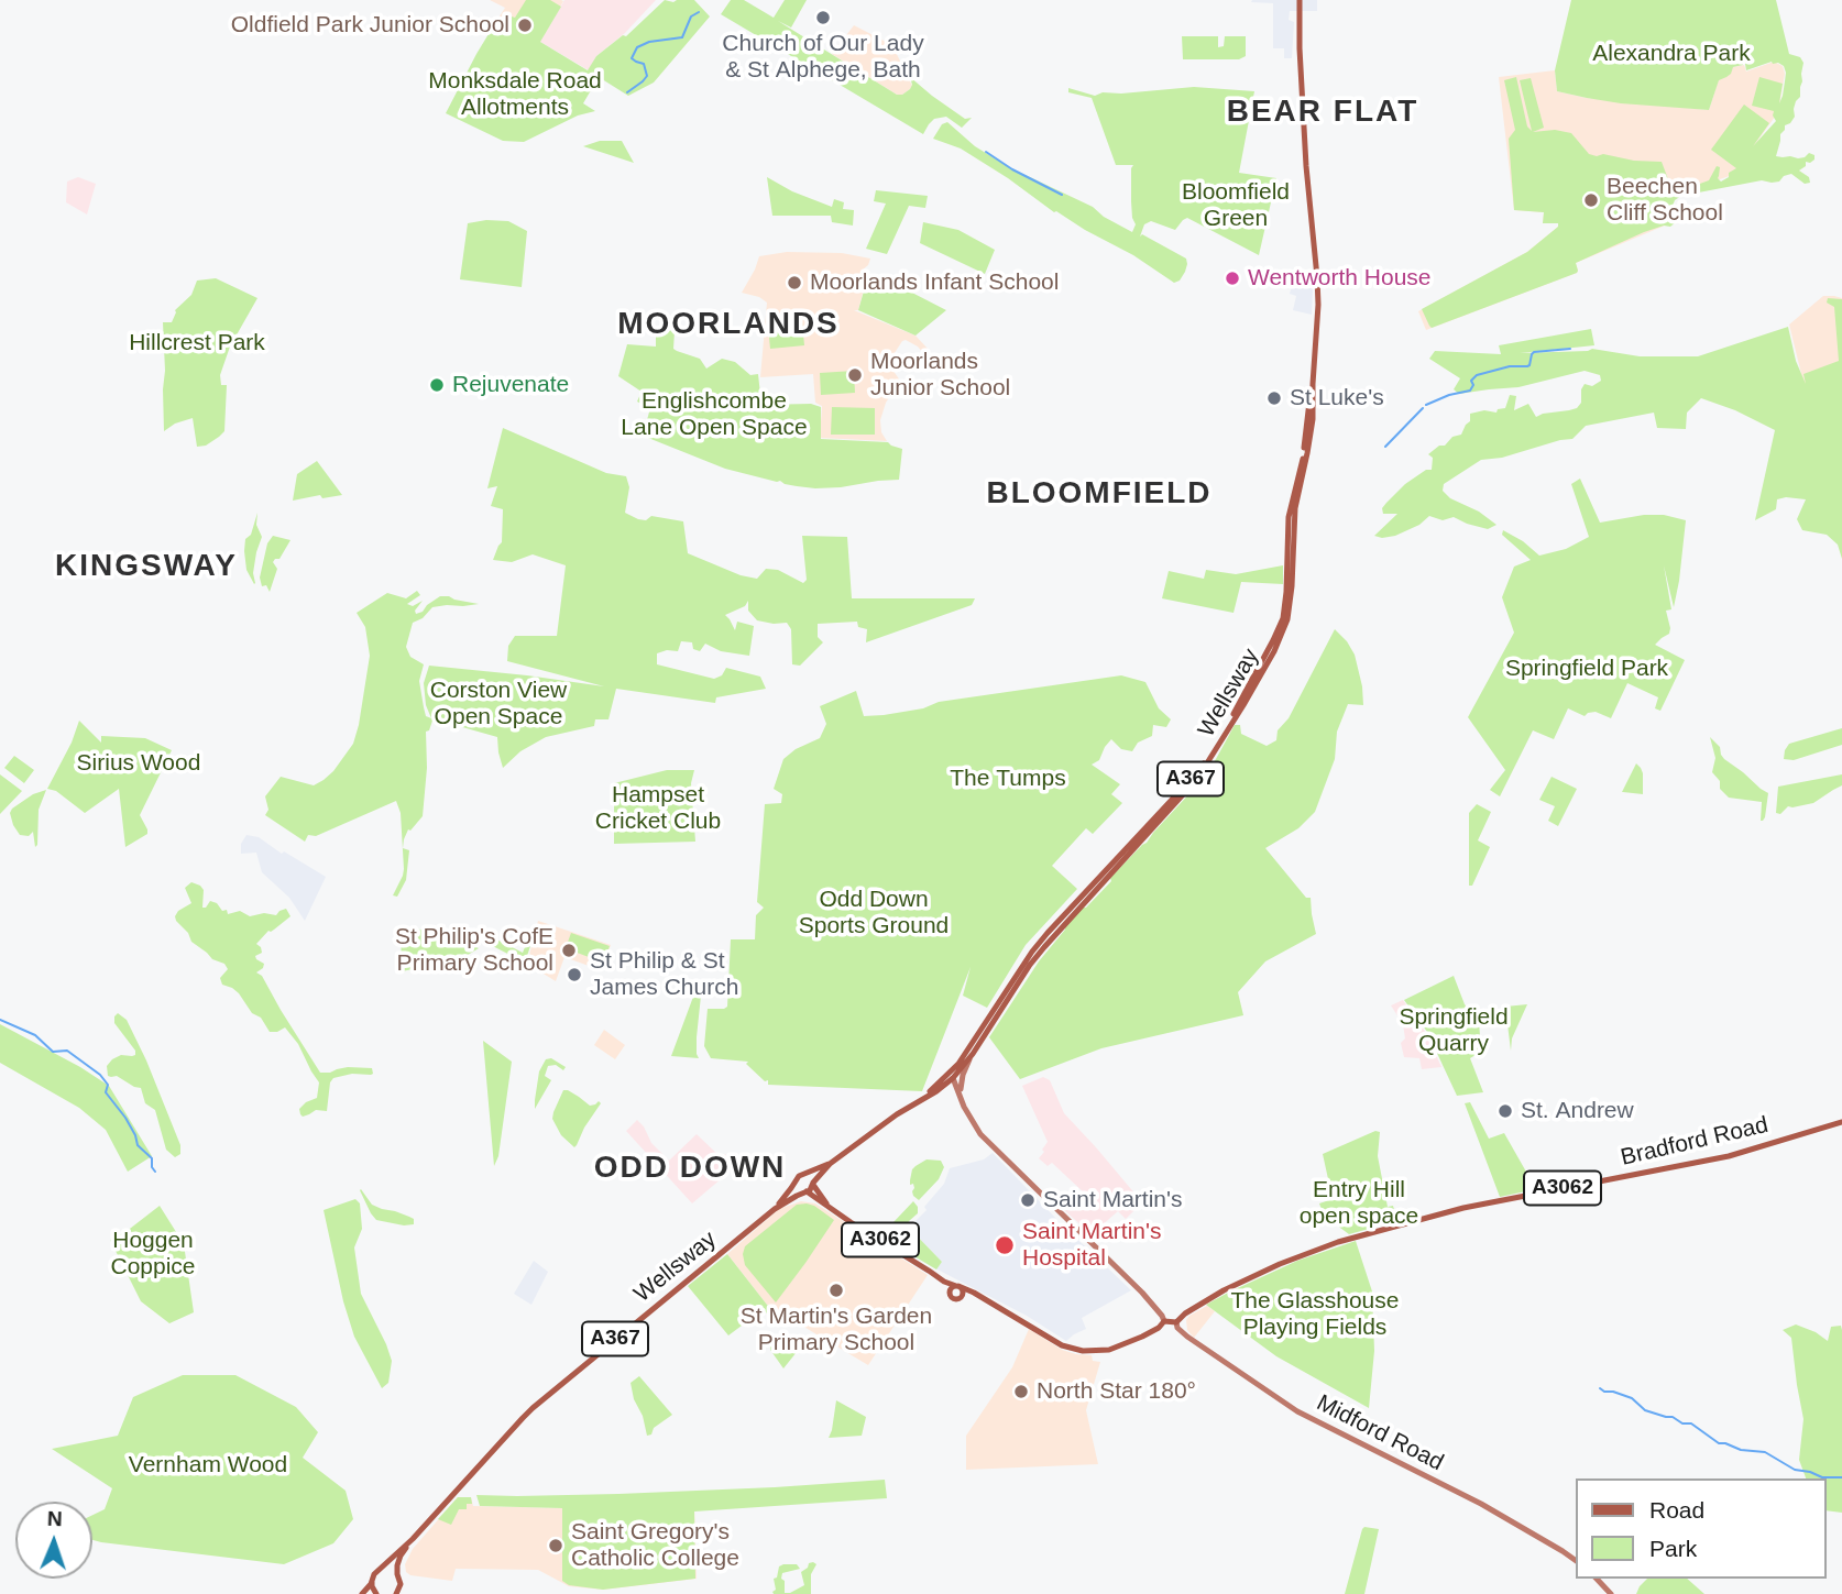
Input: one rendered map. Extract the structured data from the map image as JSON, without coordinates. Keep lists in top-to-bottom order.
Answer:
{
  "streets": {
    "main road": [
      "Wellsway",
      "A367",
      "Bradford Road",
      "A3062",
      "Midford Road"
    ]
  },
  "crossings": [
    ["Wellsway", "A367"],
    ["Wellsway", "A3062"],
    ["Bradford Road", "Midford Road"]
  ],
  "districts": [
    "BEAR FLAT",
    "MOORLANDS",
    "BLOOMFIELD",
    "KINGSWAY",
    "ODD DOWN"
  ],
  "parks": [
    "Alexandra Park",
    "Monksdale Road Allotments",
    "Bloomfield Green",
    "Hillcrest Park",
    "Englishcombe Lane Open Space",
    "Springfield Park",
    "Corston View Open Space",
    "Sirius Wood",
    "The Tumps",
    "Hampset Cricket Club",
    "Odd Down Sports Ground",
    "Springfield Quarry",
    "Entry Hill open space",
    "Hoggen Coppice",
    "The Glasshouse Playing Fields",
    "Vernham Wood"
  ],
  "places": [
    "Church of Our Lady & St Alphege, Bath",
    "Oldfield Park Junior School",
    "Beechen Cliff School",
    "Wentworth House",
    "Moorlands Infant School",
    "Moorlands Junior School",
    "Rejuvenate",
    "St Luke's",
    "St Philip's CofE Primary School",
    "St Philip & St James Church",
    "St. Andrew",
    "Saint Martin's",
    "Saint Martin's Hospital",
    "St Martin's Garden Primary School",
    "North Star 180°",
    "Saint Gregory's Catholic College"
  ],
  "legend": ["Road", "Park"],
  "north": "top"
}
